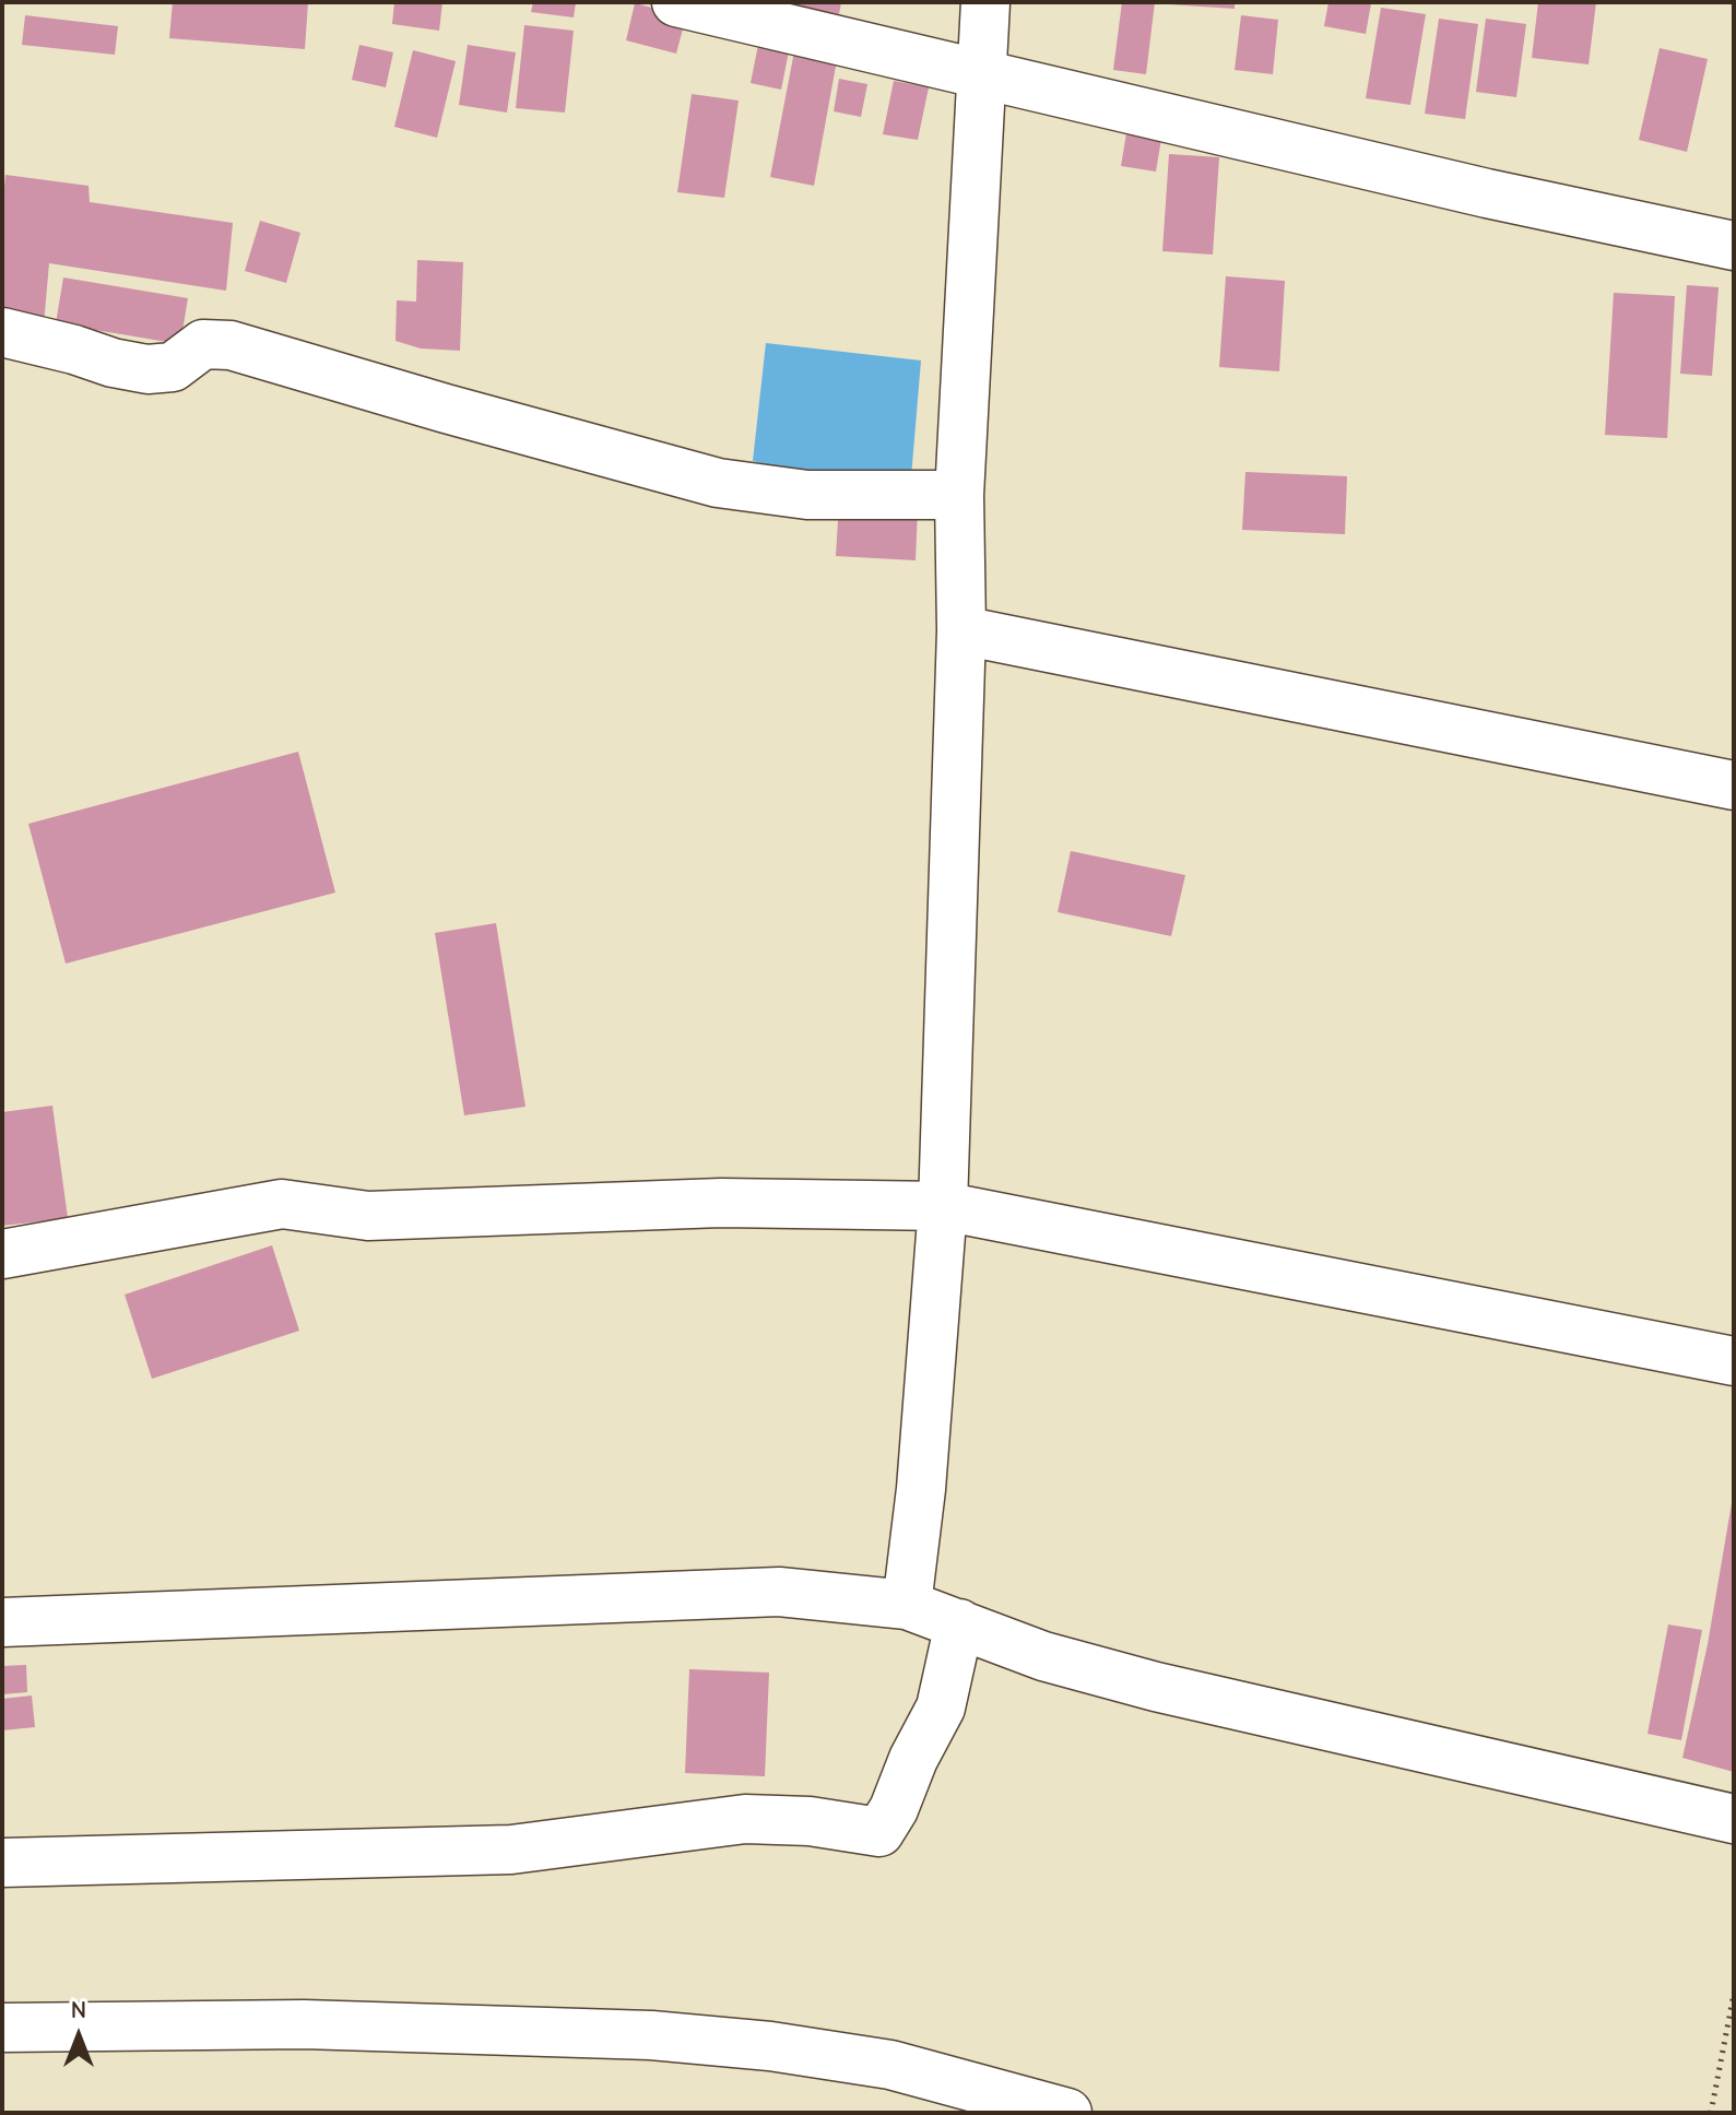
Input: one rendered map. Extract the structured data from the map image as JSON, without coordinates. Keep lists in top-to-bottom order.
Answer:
{
  "north": "top"
}
